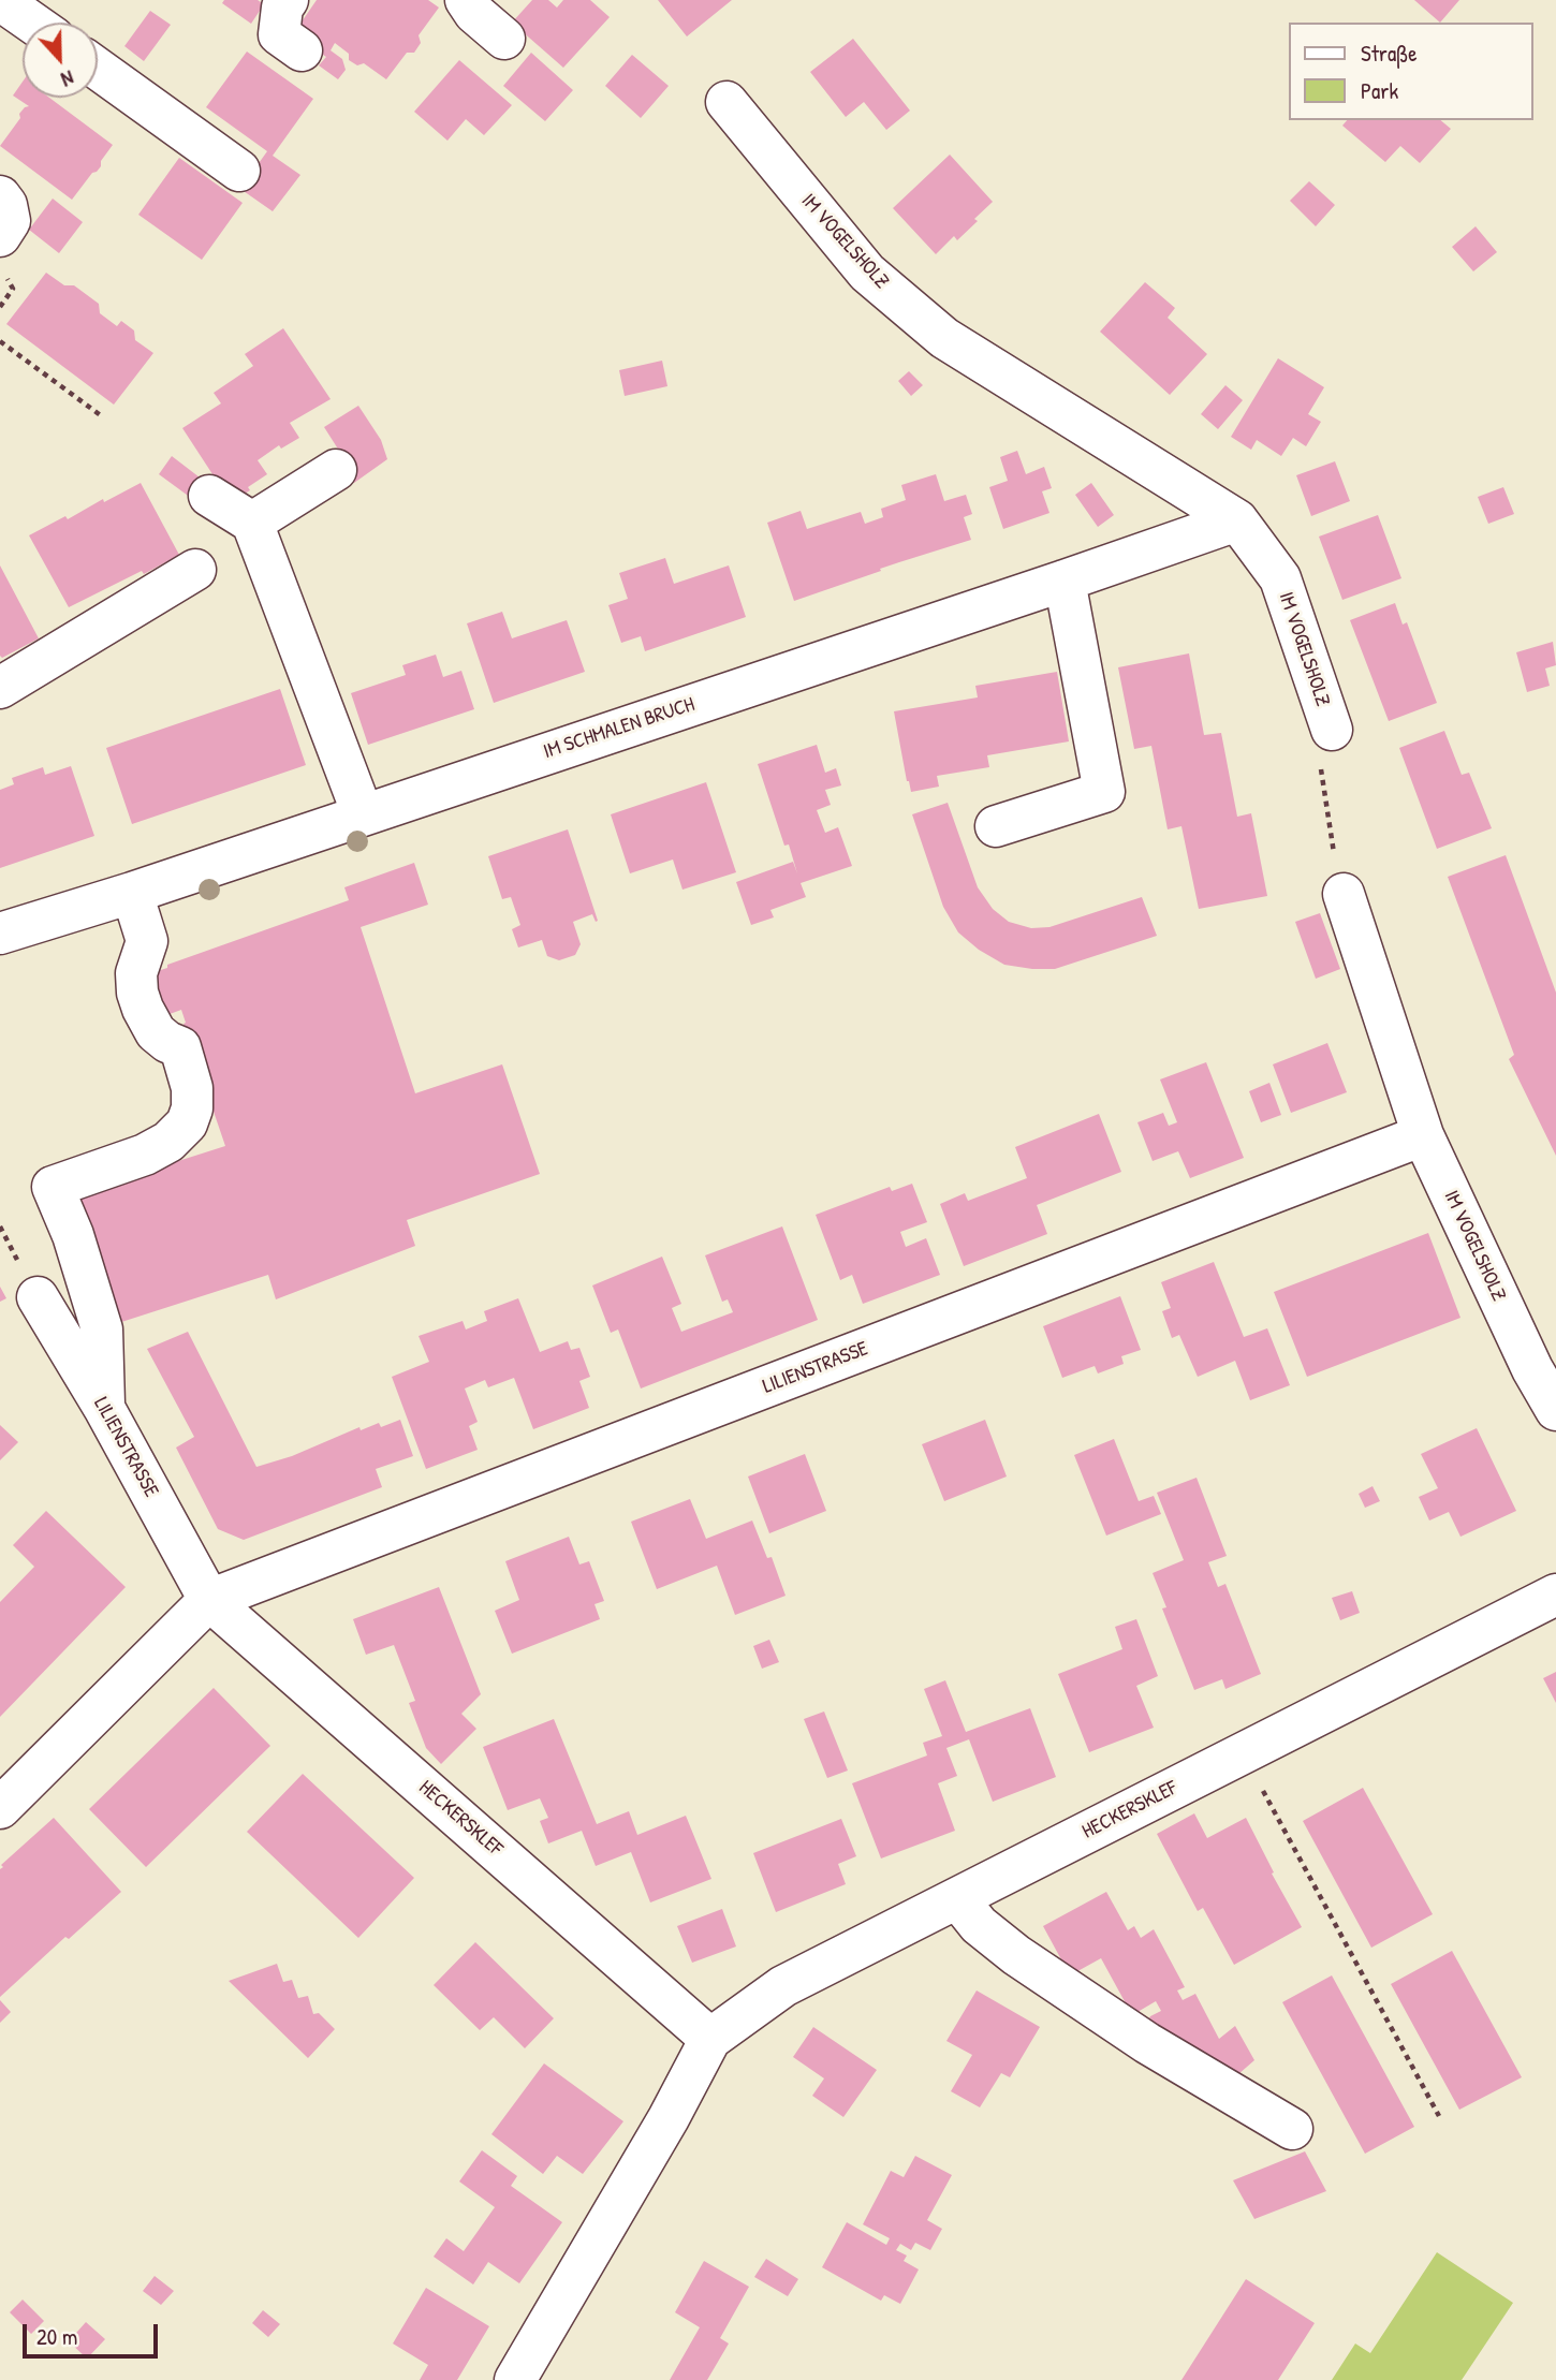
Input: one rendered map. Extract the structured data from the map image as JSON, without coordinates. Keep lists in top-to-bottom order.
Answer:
{
  "streets": {
    "street": [
      "IM VOGELSHOLZ",
      "IM SCHMALEN BRUCH",
      "LILIENSTRASSE",
      "HECKERSKLEF"
    ]
  },
  "crossings": [
    ["IM VOGELSHOLZ", "IM SCHMALEN BRUCH"],
    ["IM VOGELSHOLZ", "LILIENSTRASSE"],
    ["LILIENSTRASSE", "HECKERSKLEF"]
  ],
  "legend": ["Straße", "Park"],
  "scale_bar": "20 m",
  "north": "bottom"
}
